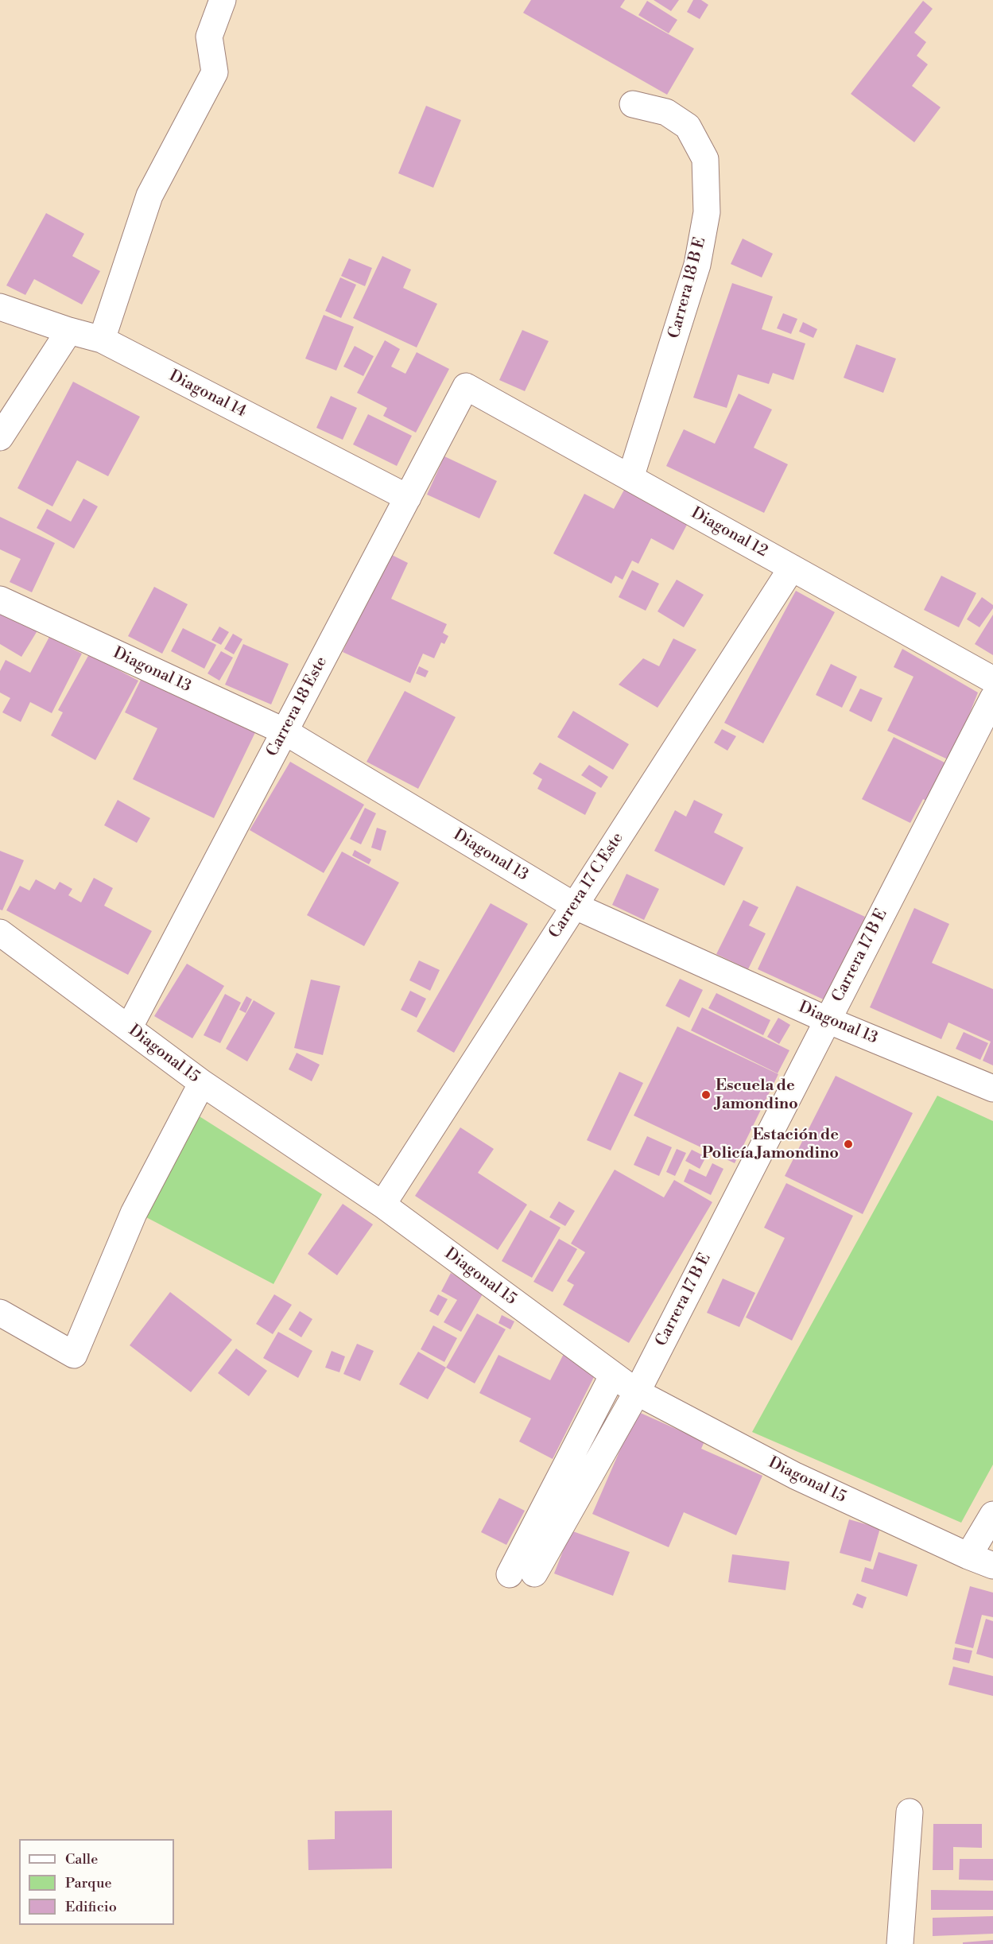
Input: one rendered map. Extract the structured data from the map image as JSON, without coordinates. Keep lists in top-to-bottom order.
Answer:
{
  "streets": {
    "street": [
      "Carrera 18 B E",
      "Diagonal 14",
      "Diagonal 12",
      "Diagonal 13",
      "Carrera 18 Este",
      "Carrera 17 C Este",
      "Carrera 17 B E",
      "Diagonal 15"
    ]
  },
  "crossings": [
    ["Carrera 18 B E", "Diagonal 12"],
    ["Diagonal 14", "Carrera 18 Este"],
    ["Diagonal 12", "Carrera 18 Este"],
    ["Diagonal 12", "Carrera 17 C Este"],
    ["Diagonal 13", "Carrera 18 Este"],
    ["Diagonal 13", "Carrera 17 C Este"],
    ["Diagonal 13", "Carrera 17 B E"],
    ["Carrera 18 Este", "Diagonal 15"],
    ["Carrera 17 C Este", "Diagonal 15"],
    ["Carrera 17 B E", "Diagonal 15"]
  ],
  "places": ["Escuela de Jamondino", "Estación de Policía Jamondino"],
  "legend": ["Calle", "Parque", "Edificio"]
}
